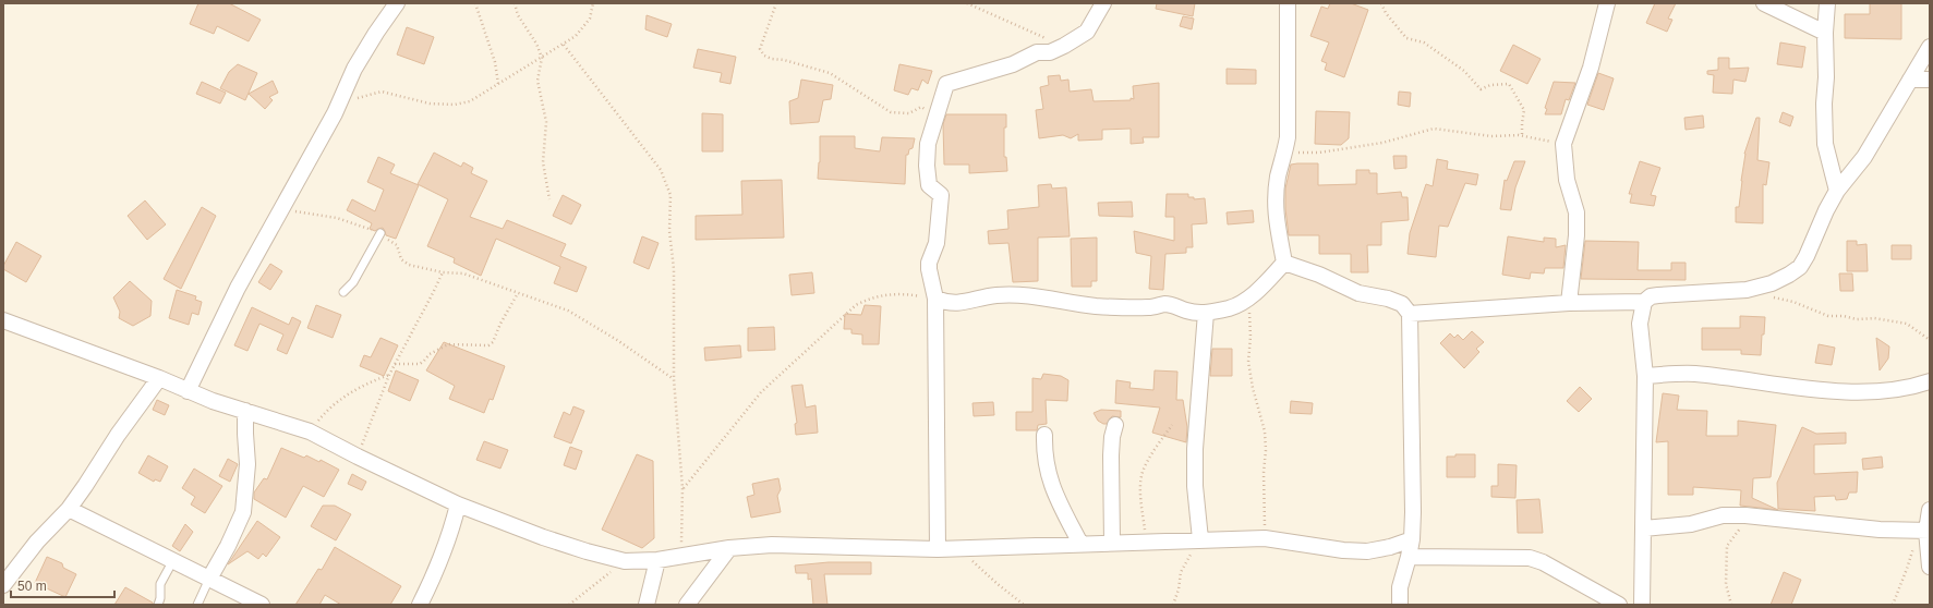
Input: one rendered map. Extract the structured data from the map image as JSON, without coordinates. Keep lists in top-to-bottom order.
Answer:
{
  "scale_bar": "50 m"
}
